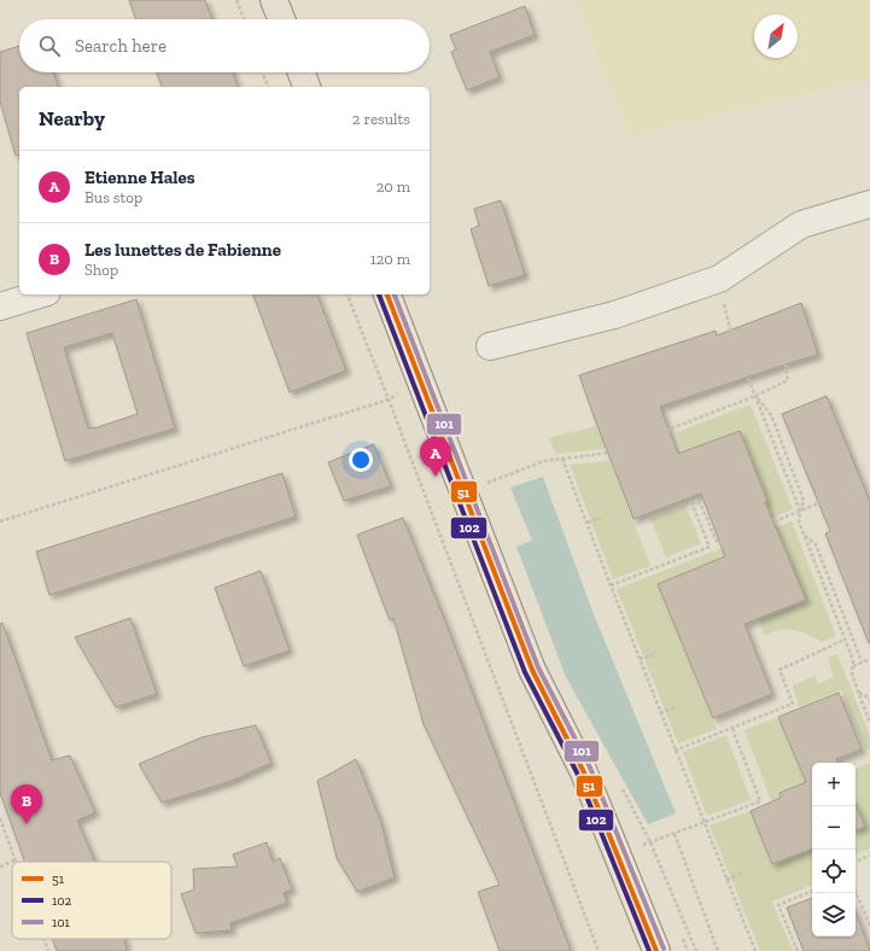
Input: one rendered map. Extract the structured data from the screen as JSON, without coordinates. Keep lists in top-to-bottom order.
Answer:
{
  "lines": ["transit line 51", "transit line 102", "transit line 101"],
  "legend": ["51", "102", "101"],
  "north": "top right",
  "page": {
    "search": "Search here",
    "heading": ["Nearby", "2 results"],
    "list": [
      {
        "mark": "A",
        "name": "Etienne Hales",
        "note": "Bus stop",
        "value": "20 m"
      },
      {
        "mark": "B",
        "name": "Les lunettes de Fabienne",
        "note": "Shop",
        "value": "120 m"
      }
    ],
    "pins": ["A", "B"],
    "map_buttons": ["+", "−"]
  }
}
